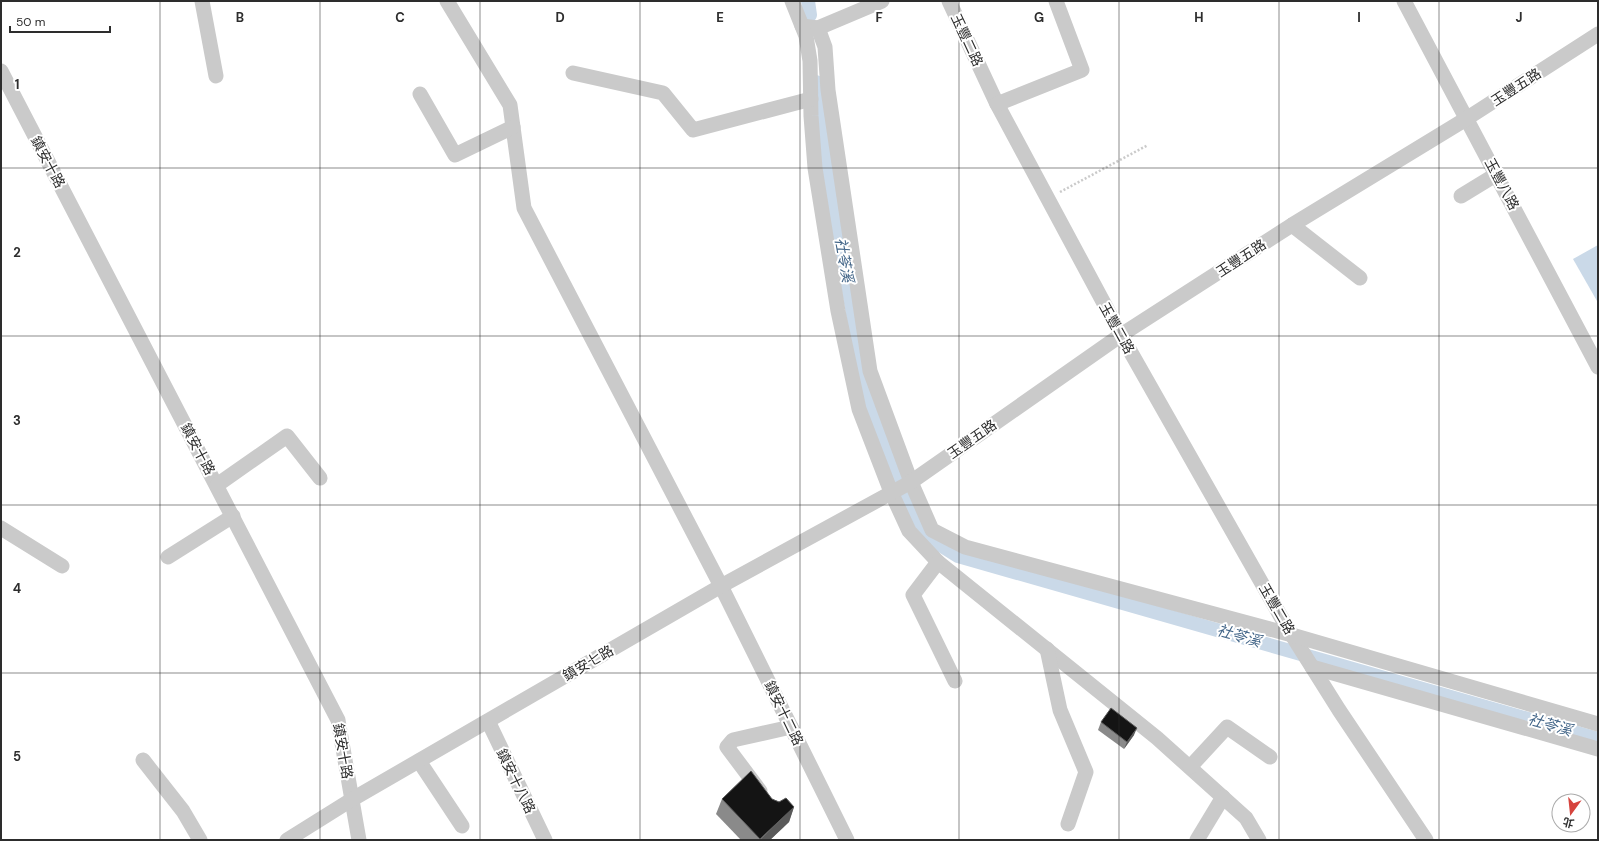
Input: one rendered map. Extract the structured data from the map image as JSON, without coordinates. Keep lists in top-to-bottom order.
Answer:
{
  "streets": {
    "street": [
      "玉豐二路",
      "玉豐五路",
      "鎮安十路",
      "玉豐八路",
      "鎮安七路",
      "鎮安十二路",
      "鎮安十八路"
    ]
  },
  "crossings": [
    ["玉豐二路", "玉豐五路"],
    ["玉豐五路", "玉豐八路"],
    ["玉豐五路", "鎮安七路"],
    ["鎮安十路", "鎮安七路"],
    ["鎮安七路", "鎮安十二路"],
    ["鎮安七路", "鎮安十八路"]
  ],
  "water": ["社苓溪"],
  "scale_bar": "50 m",
  "north": "bottom",
  "grid": {
    "columns": [
      "B",
      "C",
      "D",
      "E",
      "F",
      "G",
      "H",
      "I",
      "J"
    ],
    "rows": [
      "1",
      "2",
      "3",
      "4",
      "5"
    ]
  }
}
